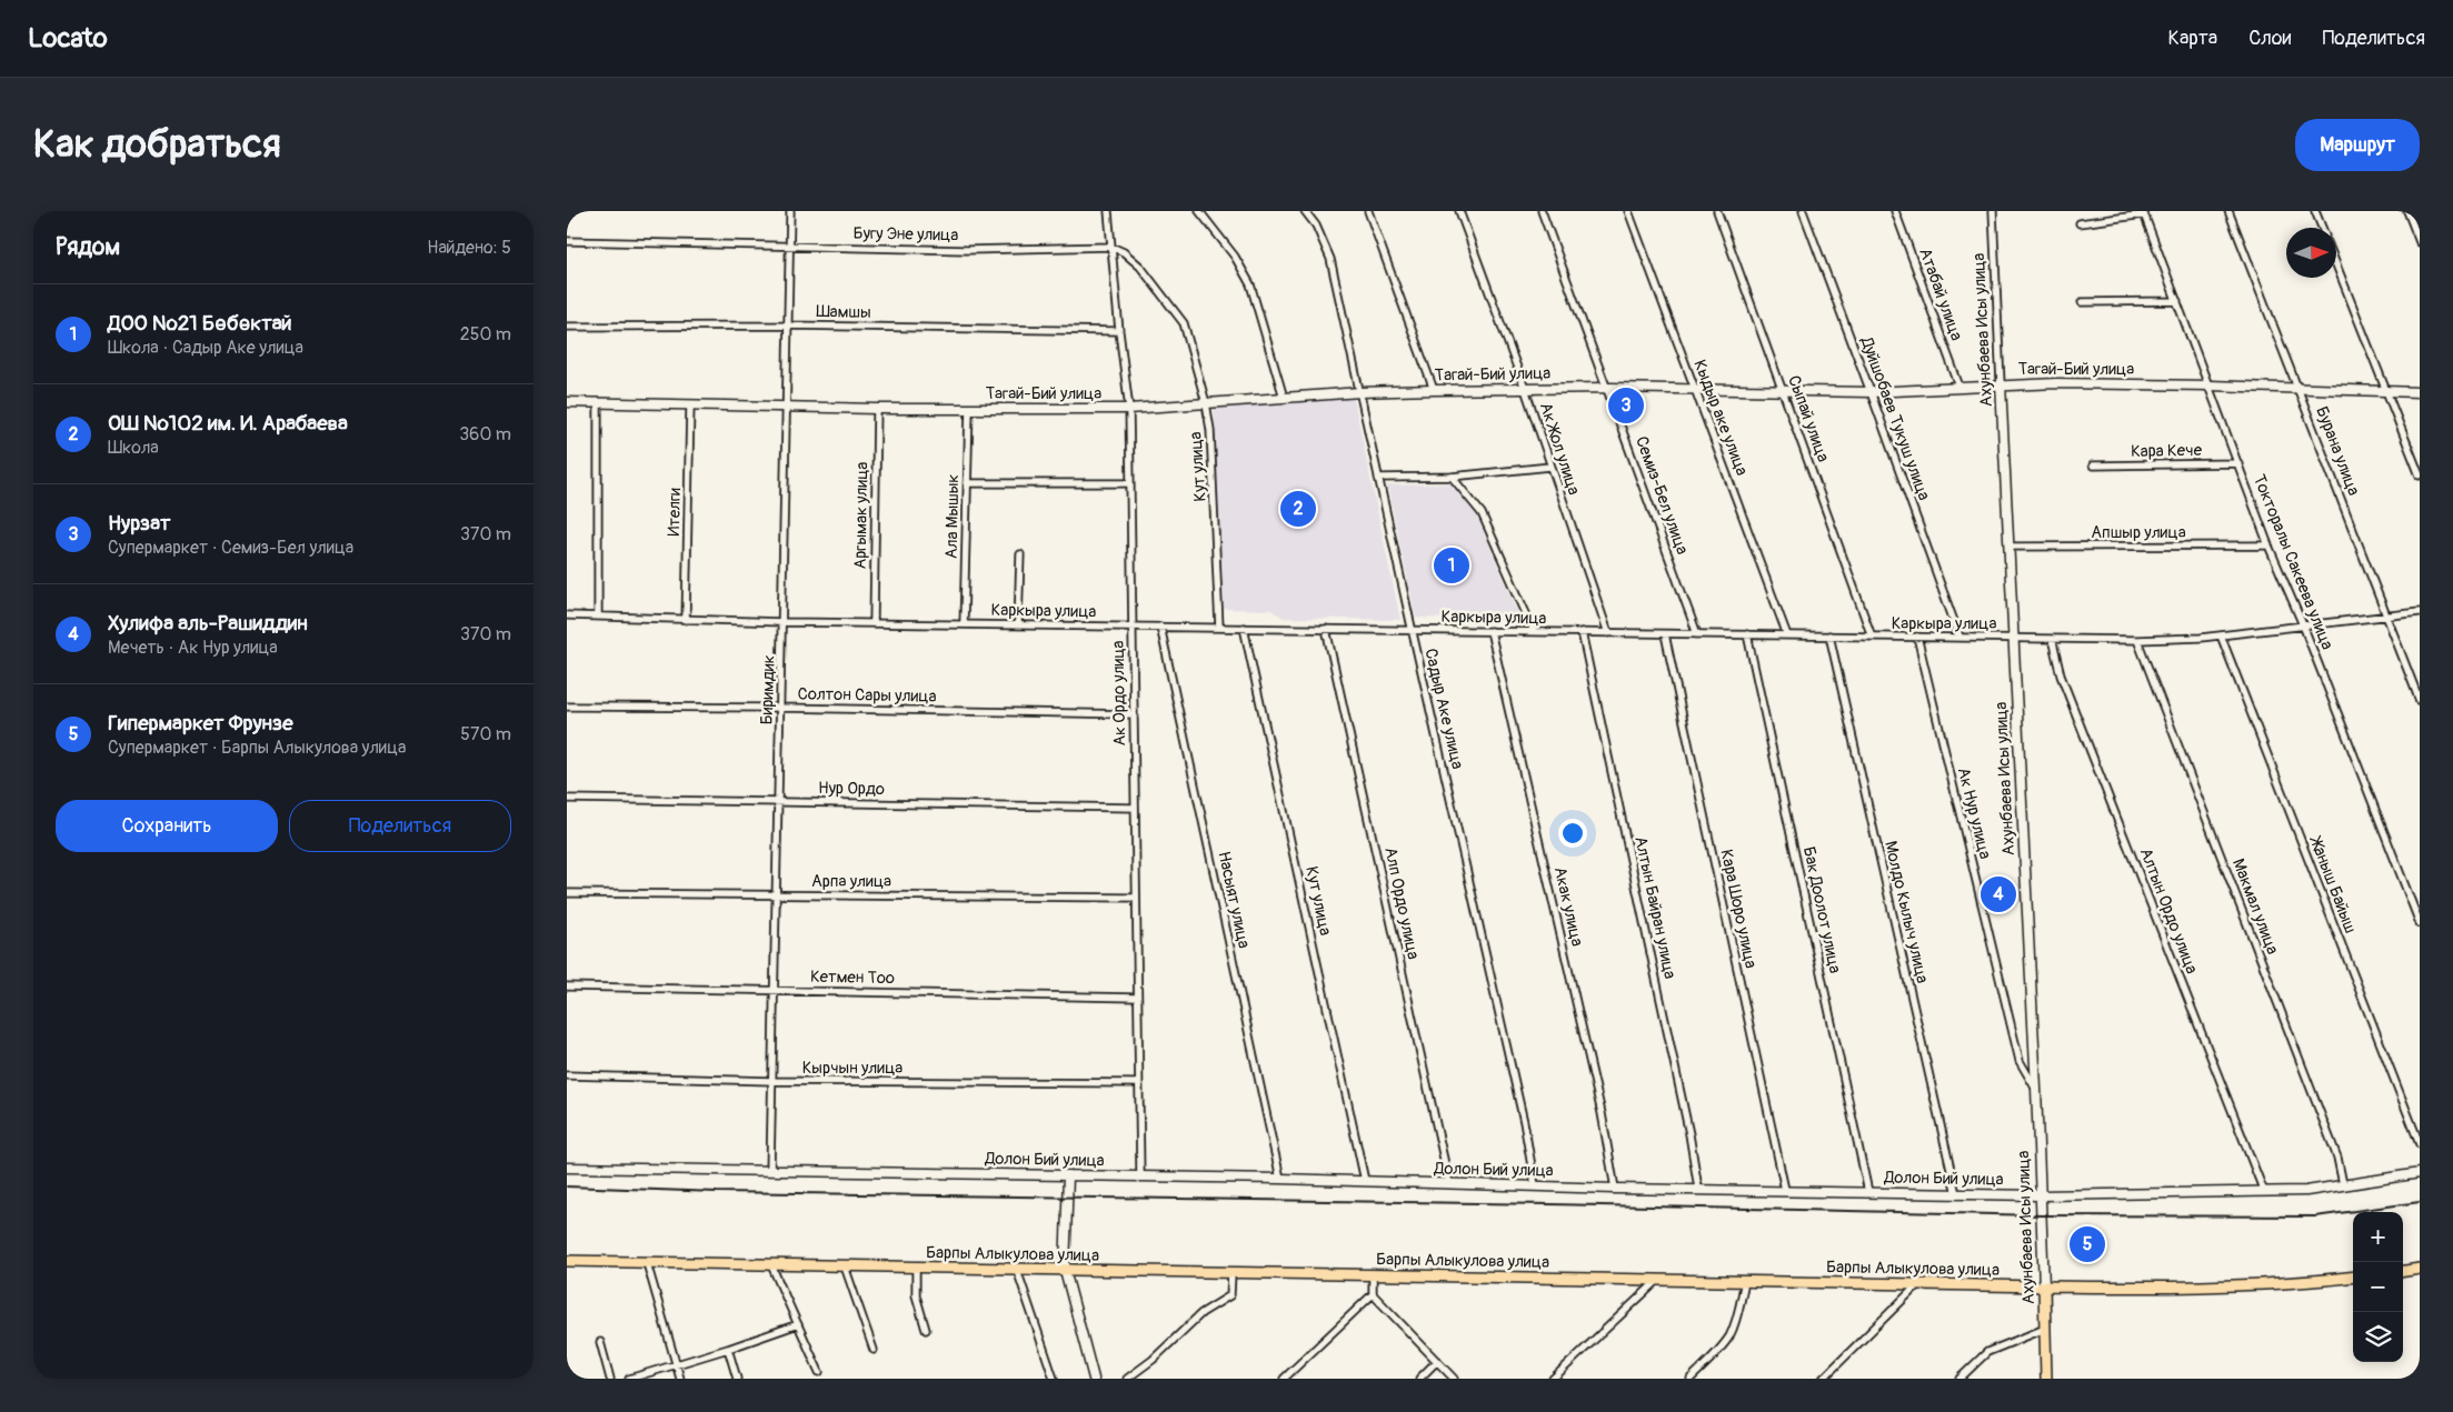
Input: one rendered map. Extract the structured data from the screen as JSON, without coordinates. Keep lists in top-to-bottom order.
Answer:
{
  "streets": {
    "main road": ["Ахунбаева Исы улица", "Барпы Алыкулова улица"],
    "street": [
      "Бугу Эне улица",
      "Атабай улица",
      "Шамшы",
      "Тагай-Бий улица",
      "Кыдыр аке улица",
      "Сыпай улица",
      "Дуйшобаев Тукуш улица",
      "Ак Жол улица",
      "Кара Кече",
      "Бурана улица",
      "Кут улица",
      "Семиз-Бел улица",
      "Ителги",
      "Аргымак улица",
      "Ала Мышык",
      "Апшыр улица",
      "Токторалы Сакеева улица",
      "Каркыра улица",
      "Биримдик",
      "Ак Ордо улица",
      "Солтон Сары улица",
      "Садыр Аке улица",
      "Нур Ордо",
      "Ак Нур улица",
      "Арпа улица",
      "Жаныш Байыш",
      "Насыят улица",
      "Алп Ордо улица",
      "Акак улица",
      "Макмал улица",
      "Алтын Байран улица",
      "Кара Шоро улица",
      "Бак Доолот улица",
      "Алтын Ордо улица",
      "Молдо Кылыч улица",
      "Кетмен Тоо",
      "Кырчын улица",
      "Долон Бий улица"
    ]
  },
  "crossings": [
    ["Бугу Эне улица", "Кут улица"],
    ["Бугу Эне улица", "Биримдик"],
    ["Бугу Эне улица", "Ак Ордо улица"],
    ["Атабай улица", "Тагай-Бий улица"],
    ["Шамшы", "Биримдик"],
    ["Шамшы", "Ак Ордо улица"],
    ["Ахунбаева Исы улица", "Тагай-Бий улица"],
    ["Ахунбаева Исы улица", "Апшыр улица"],
    ["Ахунбаева Исы улица", "Каркыра улица"],
    ["Ахунбаева Исы улица", "Ак Нур улица"],
    ["Ахунбаева Исы улица", "Долон Бий улица"],
    ["Ахунбаева Исы улица", "Барпы Алыкулова улица"],
    ["Тагай-Бий улица", "Кыдыр аке улица"],
    ["Тагай-Бий улица", "Сыпай улица"],
    ["Тагай-Бий улица", "Дуйшобаев Тукуш улица"],
    ["Тагай-Бий улица", "Ак Жол улица"],
    ["Тагай-Бий улица", "Бурана улица"],
    ["Тагай-Бий улица", "Кут улица"],
    ["Тагай-Бий улица", "Семиз-Бел улица"],
    ["Тагай-Бий улица", "Ителги"],
    ["Тагай-Бий улица", "Аргымак улица"],
    ["Тагай-Бий улица", "Ала Мышык"],
    ["Тагай-Бий улица", "Токторалы Сакеева улица"],
    ["Тагай-Бий улица", "Биримдик"],
    ["Тагай-Бий улица", "Ак Ордо улица"],
    ["Тагай-Бий улица", "Садыр Аке улица"],
    ["Кыдыр аке улица", "Каркыра улица"],
    ["Сыпай улица", "Каркыра улица"],
    ["Дуйшобаев Тукуш улица", "Каркыра улица"],
    ["Ак Жол улица", "Каркыра улица"],
    ["Кара Кече", "Токторалы Сакеева улица"],
    ["Бурана улица", "Каркыра улица"],
    ["Кут улица", "Каркыра улица"],
    ["Кут улица", "Ак Ордо улица"],
    ["Кут улица", "Долон Бий улица"],
    ["Семиз-Бел улица", "Каркыра улица"],
    ["Ителги", "Каркыра улица"],
    ["Аргымак улица", "Каркыра улица"],
    ["Ала Мышык", "Каркыра улица"],
    ["Апшыр улица", "Токторалы Сакеева улица"],
    ["Токторалы Сакеева улица", "Каркыра улица"],
    ["Каркыра улица", "Биримдик"],
    ["Каркыра улица", "Ак Ордо улица"],
    ["Каркыра улица", "Садыр Аке улица"],
    ["Каркыра улица", "Ак Нур улица"],
    ["Каркыра улица", "Жаныш Байыш"],
    ["Каркыра улица", "Насыят улица"],
    ["Каркыра улица", "Алп Ордо улица"],
    ["Каркыра улица", "Акак улица"],
    ["Каркыра улица", "Макмал улица"],
    ["Каркыра улица", "Алтын Байран улица"],
    ["Каркыра улица", "Кара Шоро улица"],
    ["Каркыра улица", "Бак Доолот улица"],
    ["Каркыра улица", "Алтын Ордо улица"],
    ["Каркыра улица", "Молдо Кылыч улица"],
    ["Биримдик", "Солтон Сары улица"],
    ["Биримдик", "Нур Ордо"],
    ["Биримдик", "Арпа улица"],
    ["Биримдик", "Кетмен Тоо"],
    ["Биримдик", "Кырчын улица"],
    ["Биримдик", "Долон Бий улица"],
    ["Ак Ордо улица", "Солтон Сары улица"],
    ["Ак Ордо улица", "Нур Ордо"],
    ["Ак Ордо улица", "Арпа улица"],
    ["Ак Ордо улица", "Кетмен Тоо"],
    ["Ак Ордо улица", "Кырчын улица"],
    ["Ак Ордо улица", "Долон Бий улица"],
    ["Садыр Аке улица", "Долон Бий улица"],
    ["Насыят улица", "Долон Бий улица"],
    ["Алп Ордо улица", "Долон Бий улица"],
    ["Акак улица", "Долон Бий улица"],
    ["Макмал улица", "Долон Бий улица"],
    ["Алтын Байран улица", "Долон Бий улица"],
    ["Кара Шоро улица", "Долон Бий улица"],
    ["Бак Доолот улица", "Долон Бий улица"],
    ["Алтын Ордо улица", "Долон Бий улица"],
    ["Молдо Кылыч улица", "Долон Бий улица"]
  ],
  "north": "right",
  "page": {
    "header": "Locato",
    "nav": ["Карта", "Слои", "Поделиться"],
    "buttons": [
      "Маршрут",
      ["Сохранить", "Поделиться"]
    ],
    "title": "Как добраться",
    "heading": ["Рядом", "Найдено: 5"],
    "list": [
      {
        "mark": "1",
        "name": "ДОО №21 Бөбөктай",
        "note": "Школа · Садыр Аке улица",
        "value": "250 m"
      },
      {
        "mark": "2",
        "name": "ОШ №102 им. И. Арабаева",
        "note": "Школа",
        "value": "360 m"
      },
      {
        "mark": "3",
        "name": "Нурзат",
        "note": "Супермаркет · Семиз-Бел улица",
        "value": "370 m"
      },
      {
        "mark": "4",
        "name": "Хулифа аль-Рашиддин",
        "note": "Мечеть · Ак Нур улица",
        "value": "370 m"
      },
      {
        "mark": "5",
        "name": "Гипермаркет Фрунзе",
        "note": "Супермаркет · Барпы Алыкулова улица",
        "value": "570 m"
      }
    ],
    "pins": [
      "3",
      "2",
      "1",
      "4",
      "5"
    ],
    "map_buttons": ["+", "−"]
  }
}
